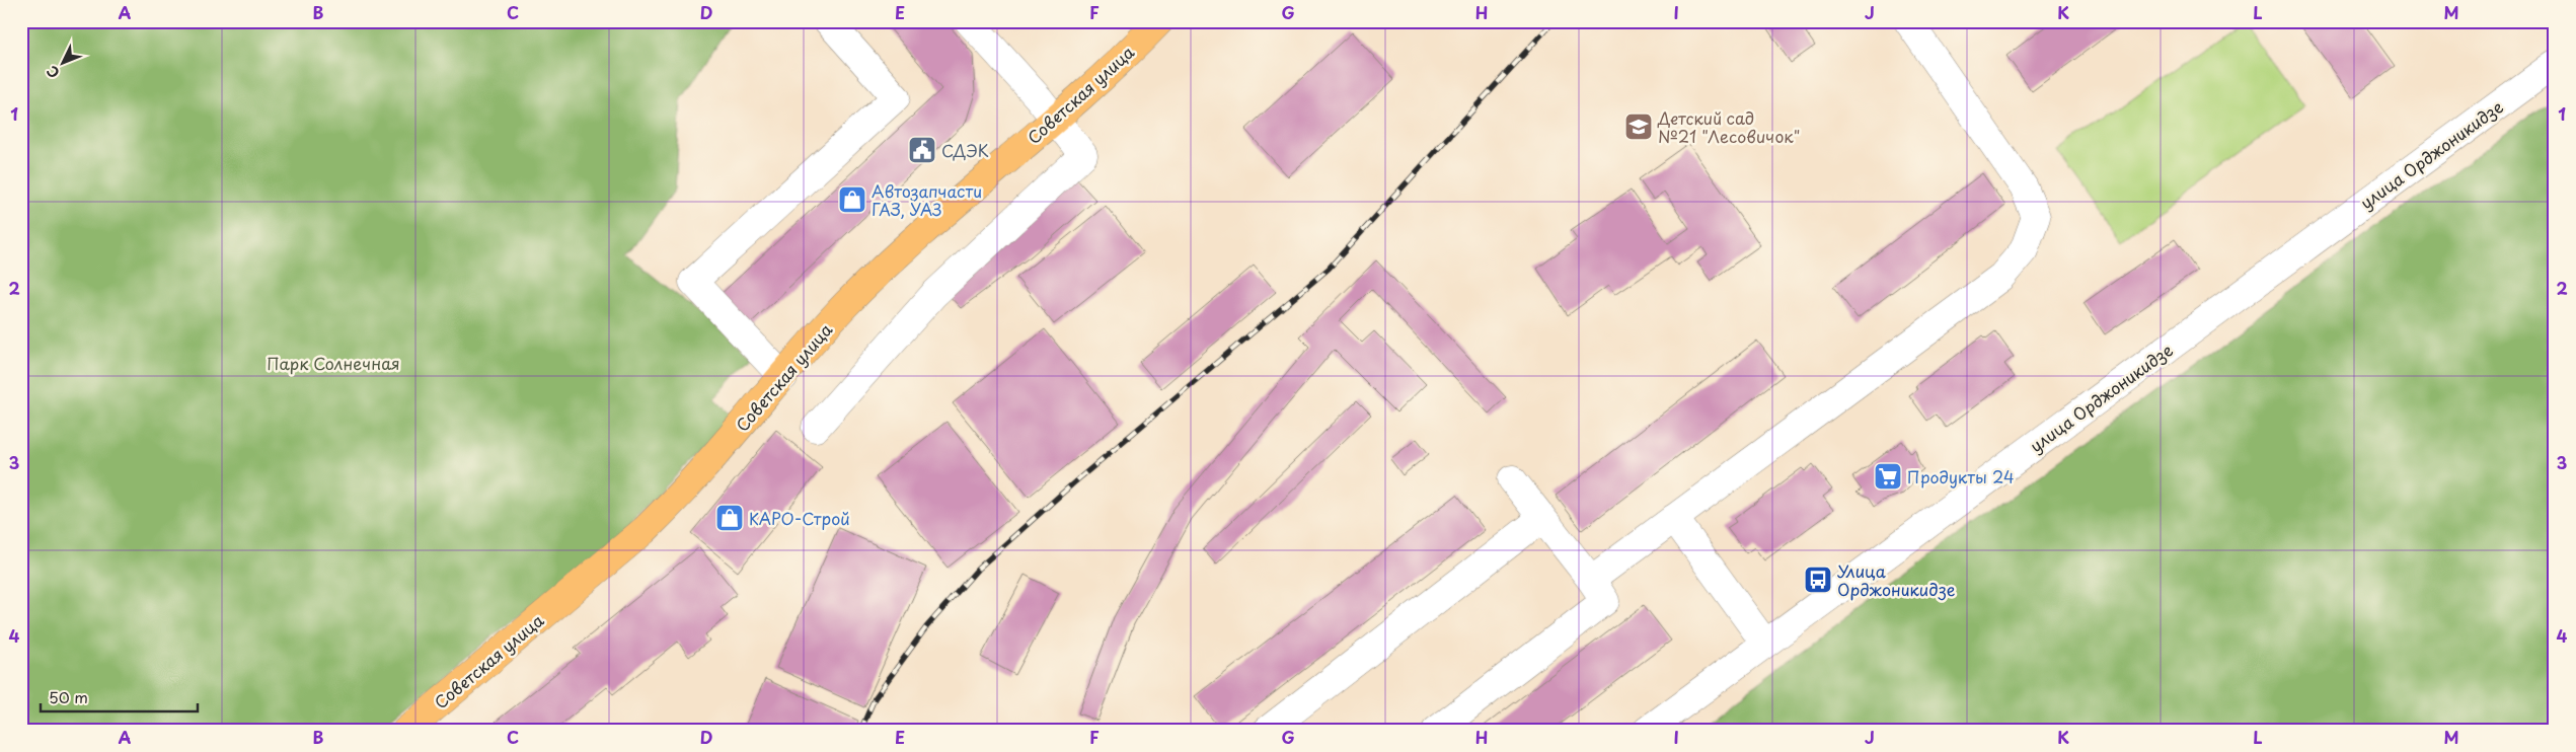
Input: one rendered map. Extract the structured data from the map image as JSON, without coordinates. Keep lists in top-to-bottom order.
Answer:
{
  "streets": {
    "main road": ["Советская улица"],
    "street": ["улица Орджоникидзе"]
  },
  "parks": ["Парк Солнечная"],
  "places": {
    "school or university": ["Детский сад №21 \"Лесовичок\""],
    "public building": ["СДЭК"],
    "shop": ["Автозапчасти ГАЗ, УАЗ", "КАРО-Строй"],
    "supermarket": ["Продукты 24"],
    "bus stop": ["Улица Орджоникидзе"]
  },
  "scale_bar": "50 m",
  "north": "bottom left",
  "grid": {
    "columns": [
      "A",
      "B",
      "C",
      "D",
      "E",
      "F",
      "G",
      "H",
      "I",
      "J",
      "K",
      "L",
      "M"
    ],
    "rows": [
      "1",
      "2",
      "3",
      "4"
    ]
  }
}
